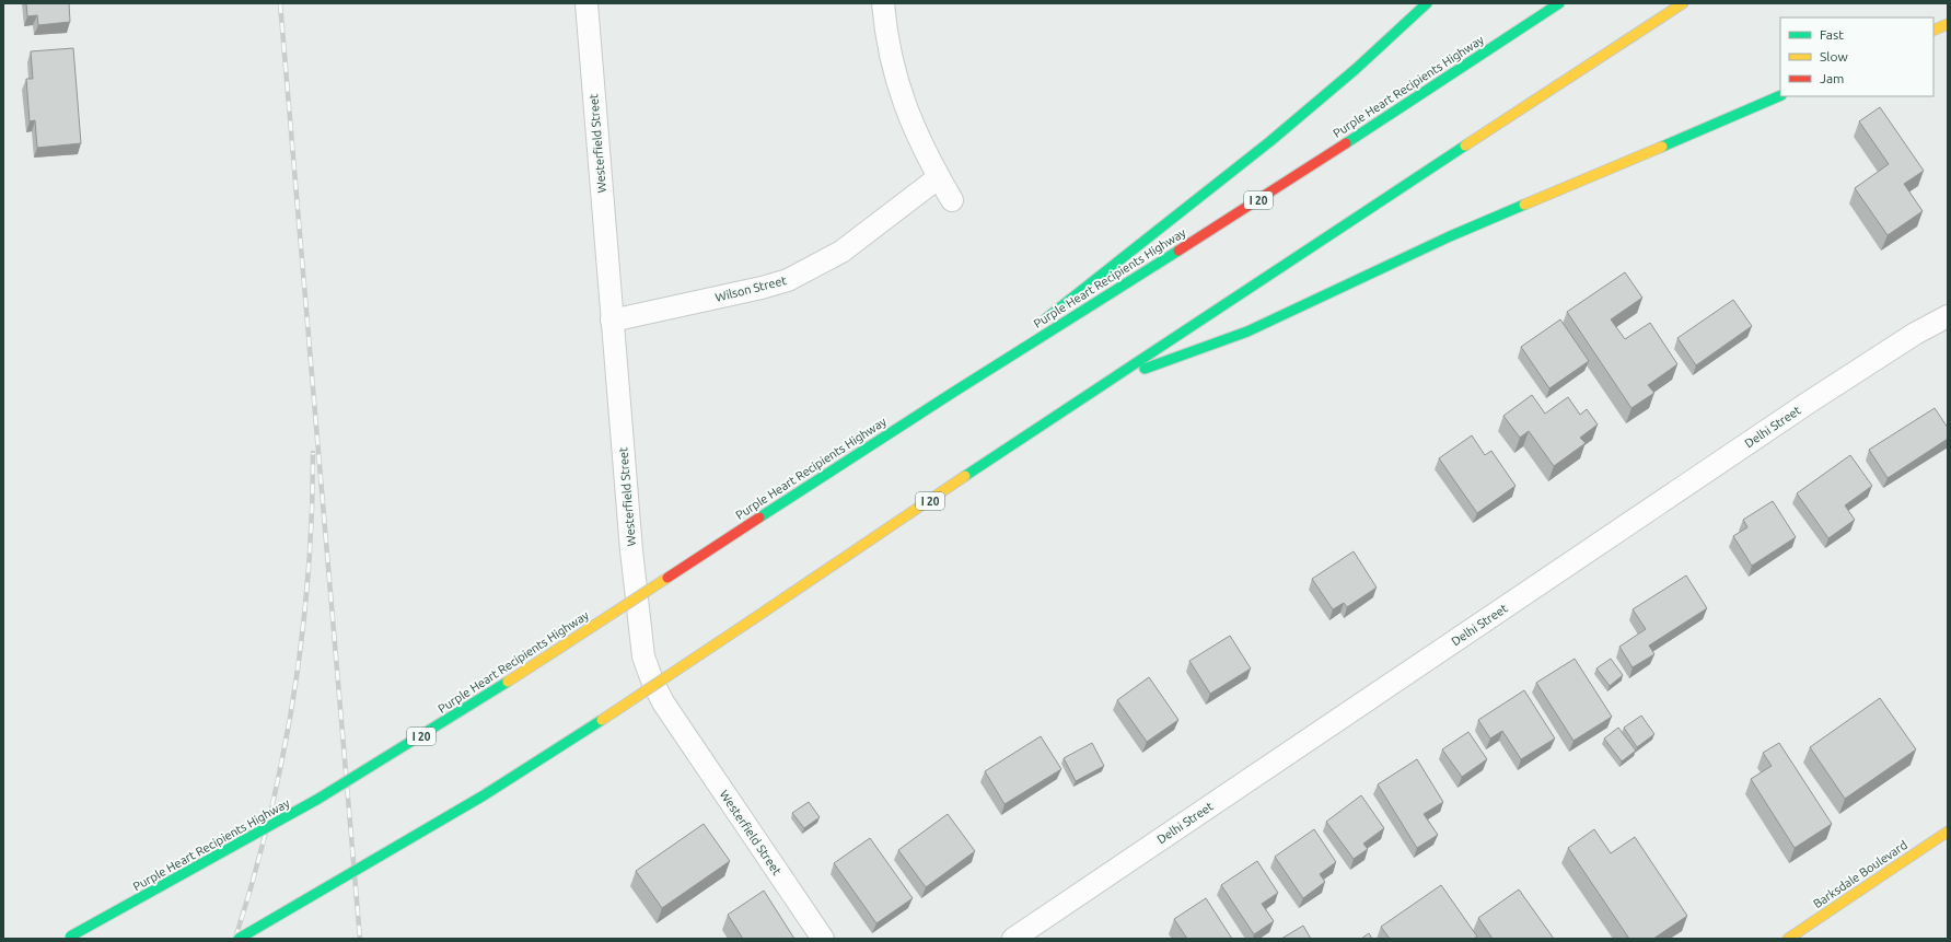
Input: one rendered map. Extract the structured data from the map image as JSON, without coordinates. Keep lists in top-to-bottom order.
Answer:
{
  "streets": {
    "main road": ["Purple Heart Recipients Highway", "I 20", "Barksdale Boulevard"],
    "street": ["Westerfield Street", "Wilson Street", "Delhi Street"]
  },
  "crossings": [
    ["Westerfield Street", "Wilson Street"]
  ],
  "legend": ["Fast", "Slow", "Jam"]
}
